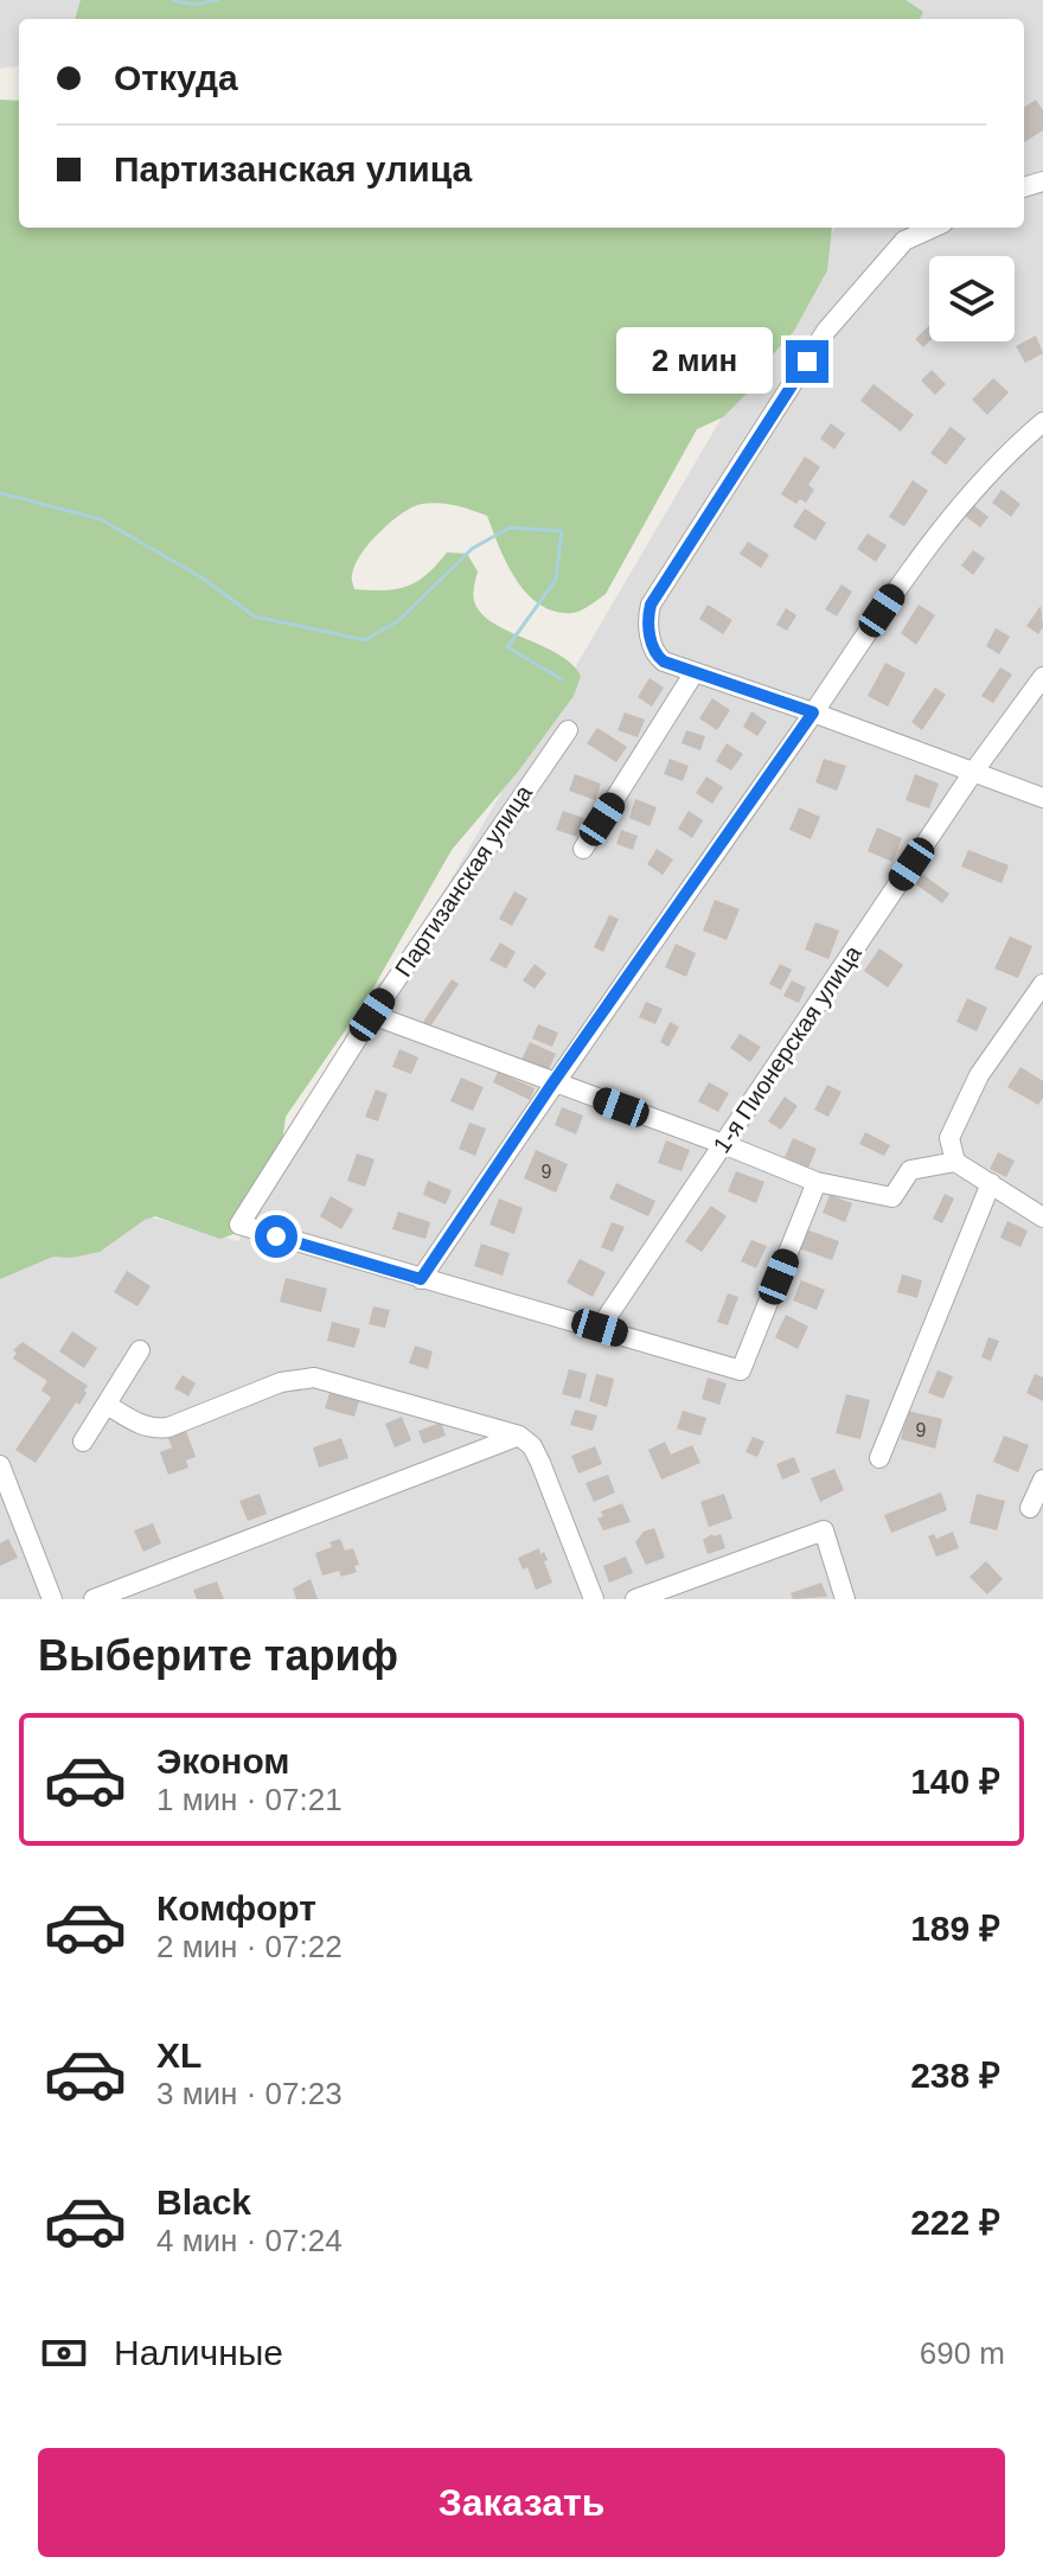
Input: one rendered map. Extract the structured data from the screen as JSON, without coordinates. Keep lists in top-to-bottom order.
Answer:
{
  "streets": {
    "street": ["Партизанская улица", "1-я Пионерская улица"]
  },
  "house_numbers": ["9", "9"],
  "page": {
    "banner": ["Откуда", "Партизанская улица"],
    "bubble": "2 мин",
    "heading": "Выберите тариф",
    "list": [
      {
        "name": "Эконом",
        "note": "1 мин · 07:21",
        "value": "140 ₽"
      },
      {
        "name": "Комфорт",
        "note": "2 мин · 07:22",
        "value": "189 ₽"
      },
      {
        "name": "XL",
        "note": "3 мин · 07:23",
        "value": "238 ₽"
      },
      {
        "name": "Black",
        "note": "4 мин · 07:24",
        "value": "222 ₽"
      }
    ],
    "pay": ["Наличные", "690 m"],
    "buttons": "Заказать"
  }
}
